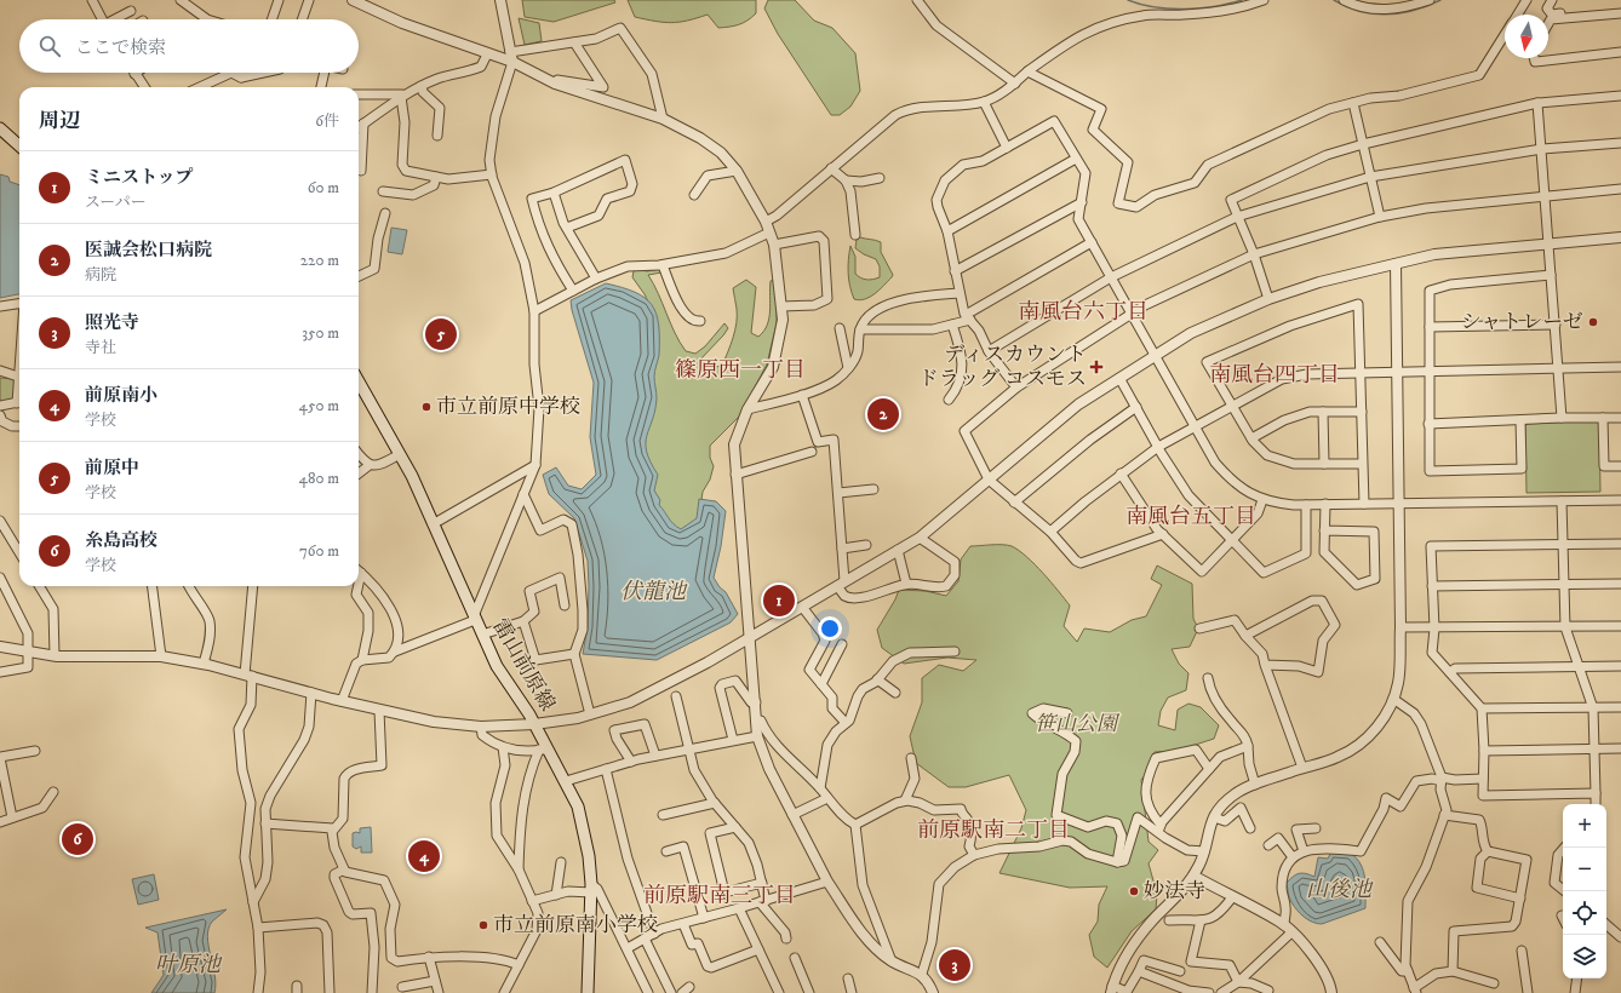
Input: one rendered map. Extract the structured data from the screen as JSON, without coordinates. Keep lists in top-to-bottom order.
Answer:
{
  "streets": {
    "main road": ["雷山前原線"]
  },
  "districts": [
    "南風台六丁目",
    "篠原西一丁目",
    "南風台四丁目",
    "南風台五丁目",
    "前原駅南二丁目",
    "前原駅南三丁目"
  ],
  "water": ["伏龍池", "山後池", "叶原池"],
  "parks": ["笹山公園"],
  "places": {
    "other": [
      "シャトレーゼ",
      "市立前原中学校",
      "妙法寺",
      "市立前原南小学校"
    ],
    "health": ["ディスカウント ドラッグ コスモス"]
  },
  "north": "bottom",
  "page": {
    "search": "ここで検索",
    "heading": ["周辺", "6件"],
    "list": [
      {
        "mark": "1",
        "name": "ミニストップ",
        "note": "スーパー",
        "value": "60 m"
      },
      {
        "mark": "2",
        "name": "医誠会松口病院",
        "note": "病院",
        "value": "220 m"
      },
      {
        "mark": "3",
        "name": "照光寺",
        "note": "寺社",
        "value": "350 m"
      },
      {
        "mark": "4",
        "name": "前原南小",
        "note": "学校",
        "value": "450 m"
      },
      {
        "mark": "5",
        "name": "前原中",
        "note": "学校",
        "value": "480 m"
      },
      {
        "mark": "6",
        "name": "糸島高校",
        "note": "学校",
        "value": "760 m"
      }
    ],
    "pins": [
      "5",
      "2",
      "1",
      "6",
      "4",
      "3"
    ],
    "map_buttons": ["+", "−"]
  }
}
